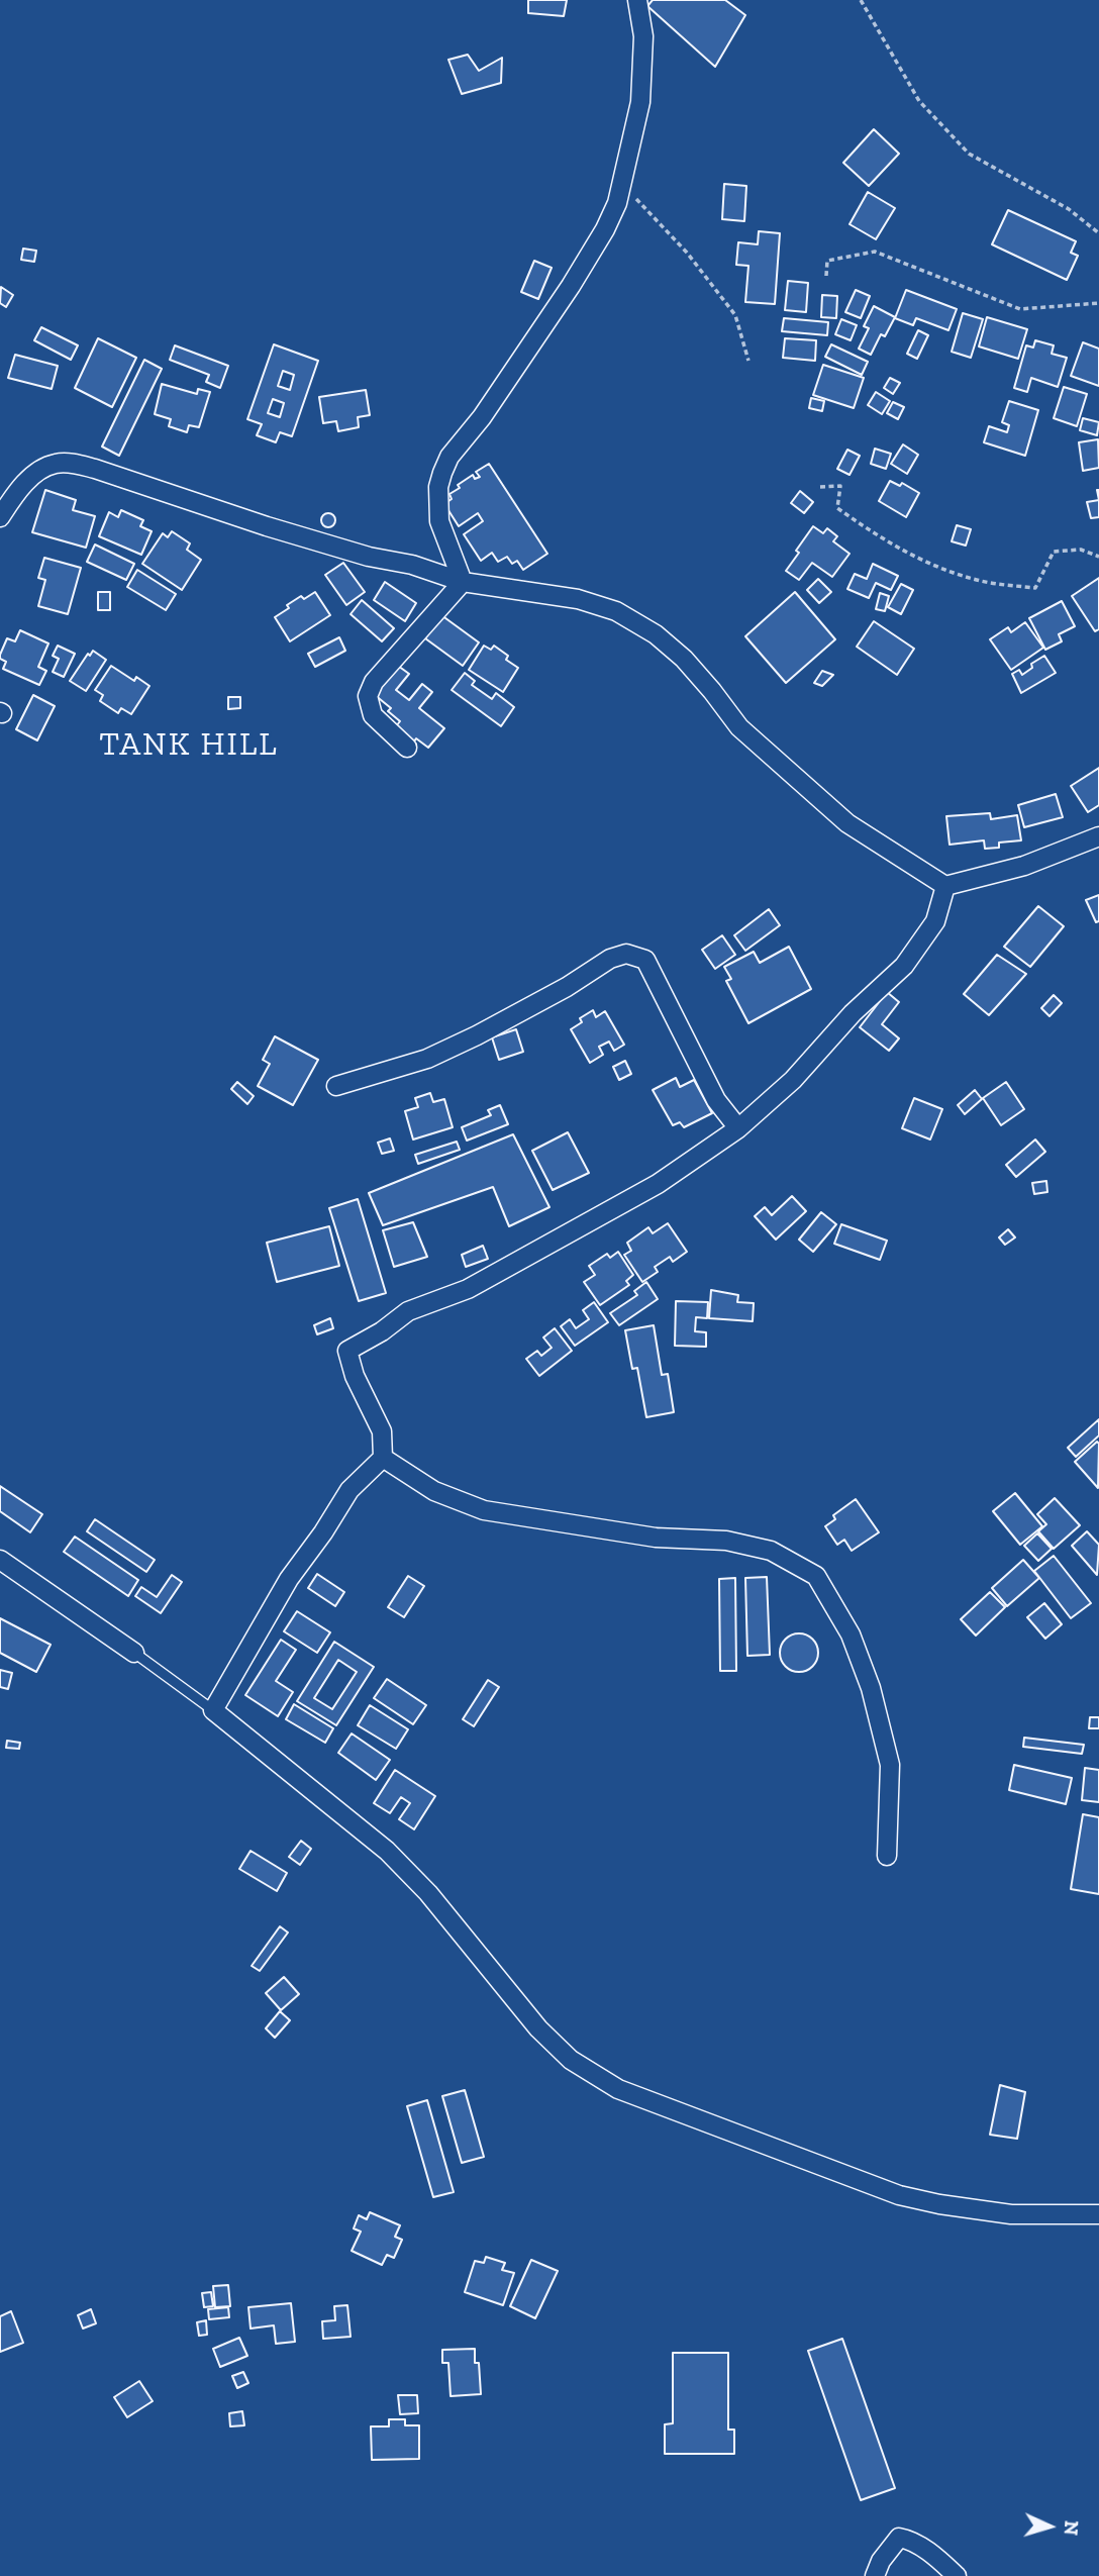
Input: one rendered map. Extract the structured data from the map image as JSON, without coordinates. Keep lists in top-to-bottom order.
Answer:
{
  "districts": ["TANK HILL"],
  "north": "right"
}
